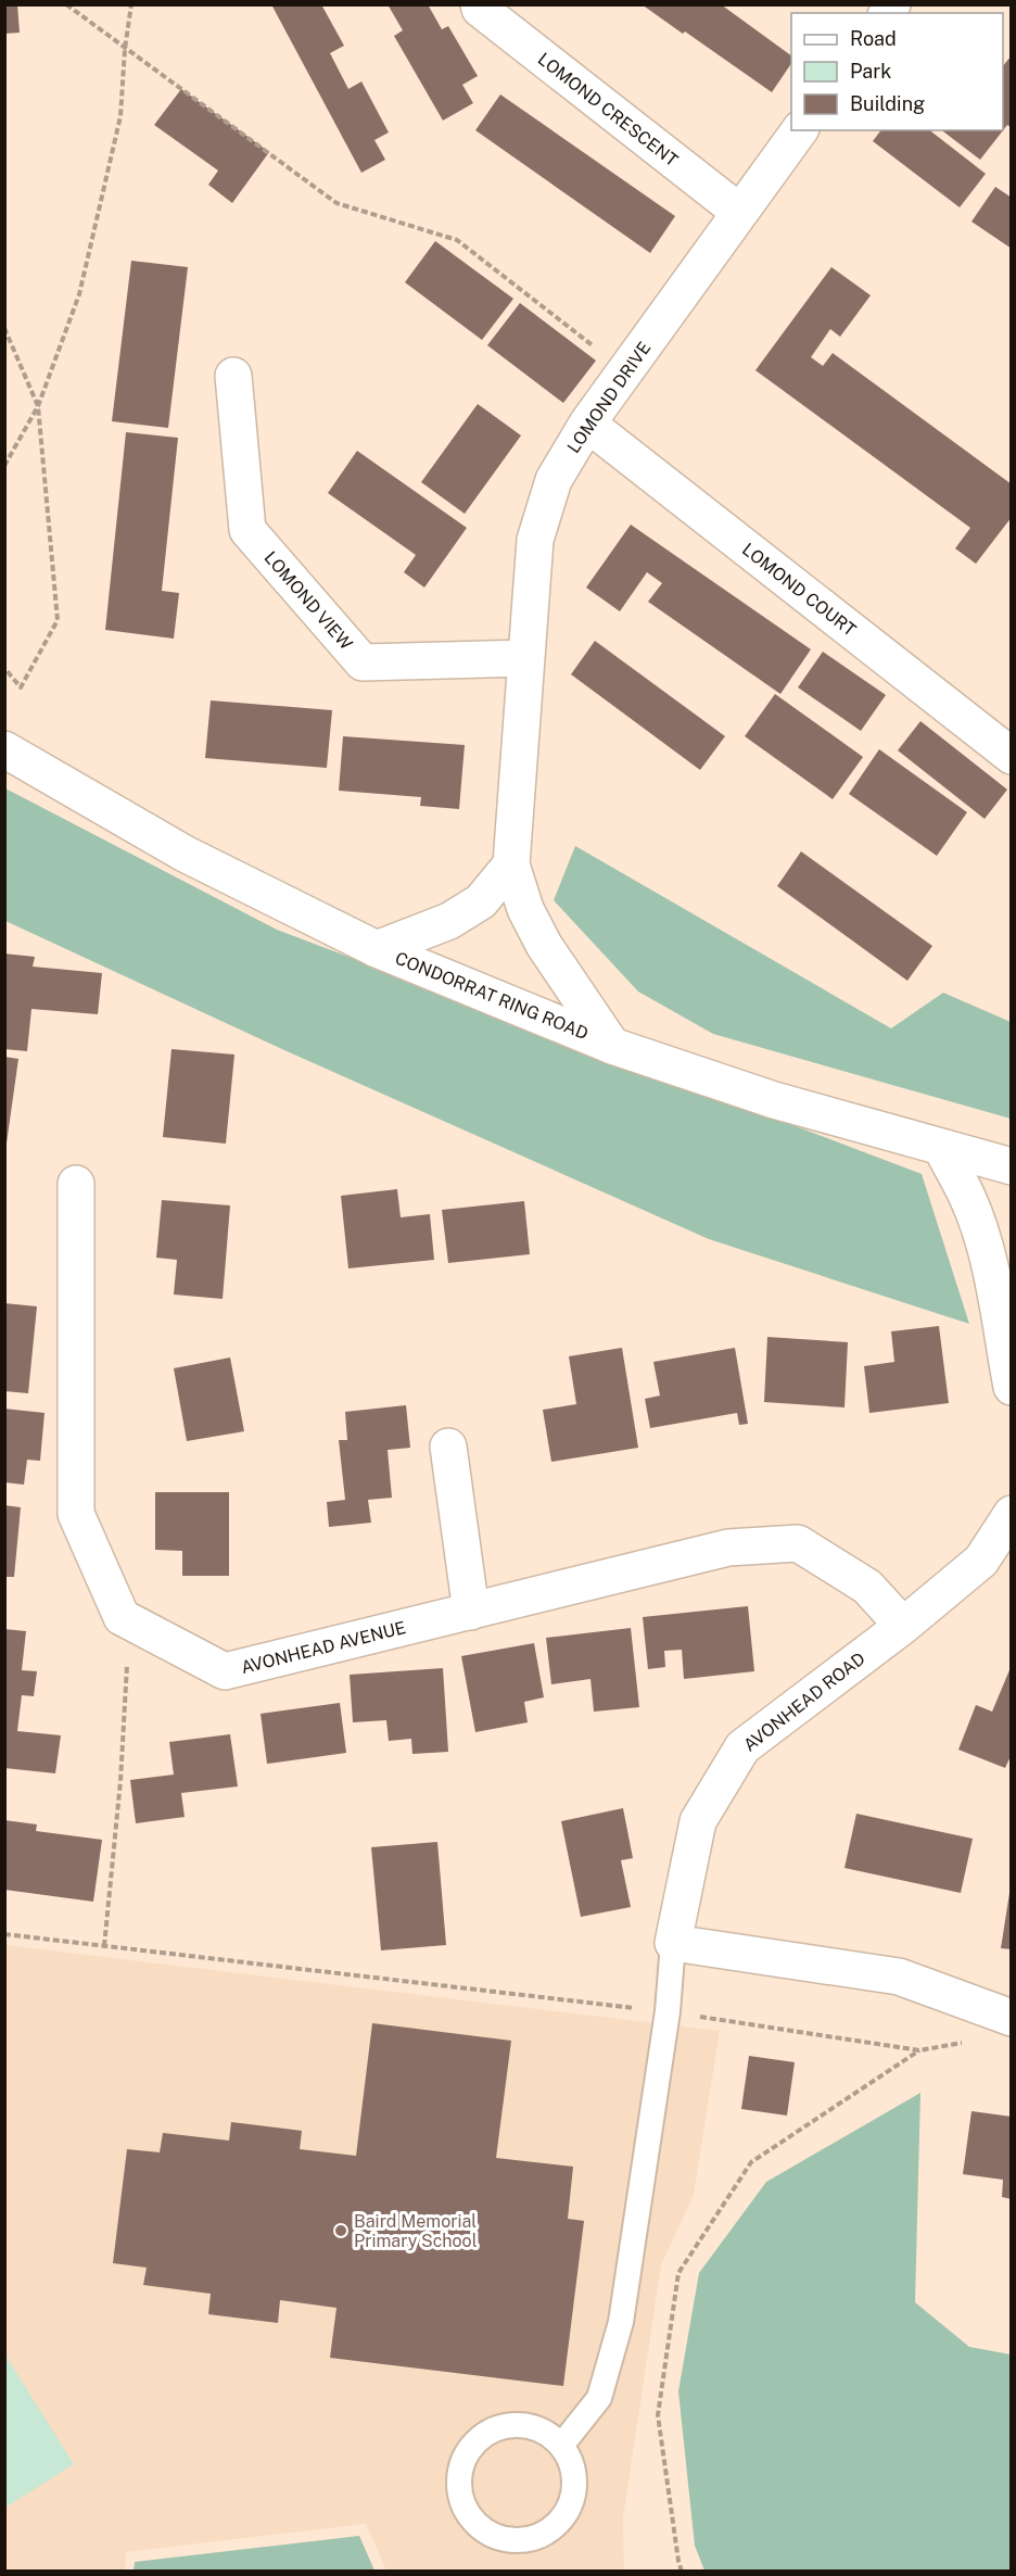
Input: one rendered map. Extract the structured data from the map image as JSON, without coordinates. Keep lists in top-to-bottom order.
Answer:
{
  "streets": {
    "street": [
      "LOMOND CRESCENT",
      "LOMOND DRIVE",
      "LOMOND COURT",
      "LOMOND VIEW",
      "CONDORRAT RING ROAD",
      "AVONHEAD AVENUE",
      "AVONHEAD ROAD"
    ]
  },
  "crossings": [
    ["LOMOND CRESCENT", "LOMOND DRIVE"],
    ["LOMOND DRIVE", "LOMOND COURT"],
    ["LOMOND DRIVE", "LOMOND VIEW"],
    ["AVONHEAD AVENUE", "AVONHEAD ROAD"]
  ],
  "places": ["Baird Memorial Primary School"],
  "legend": ["Road", "Park", "Building"]
}
